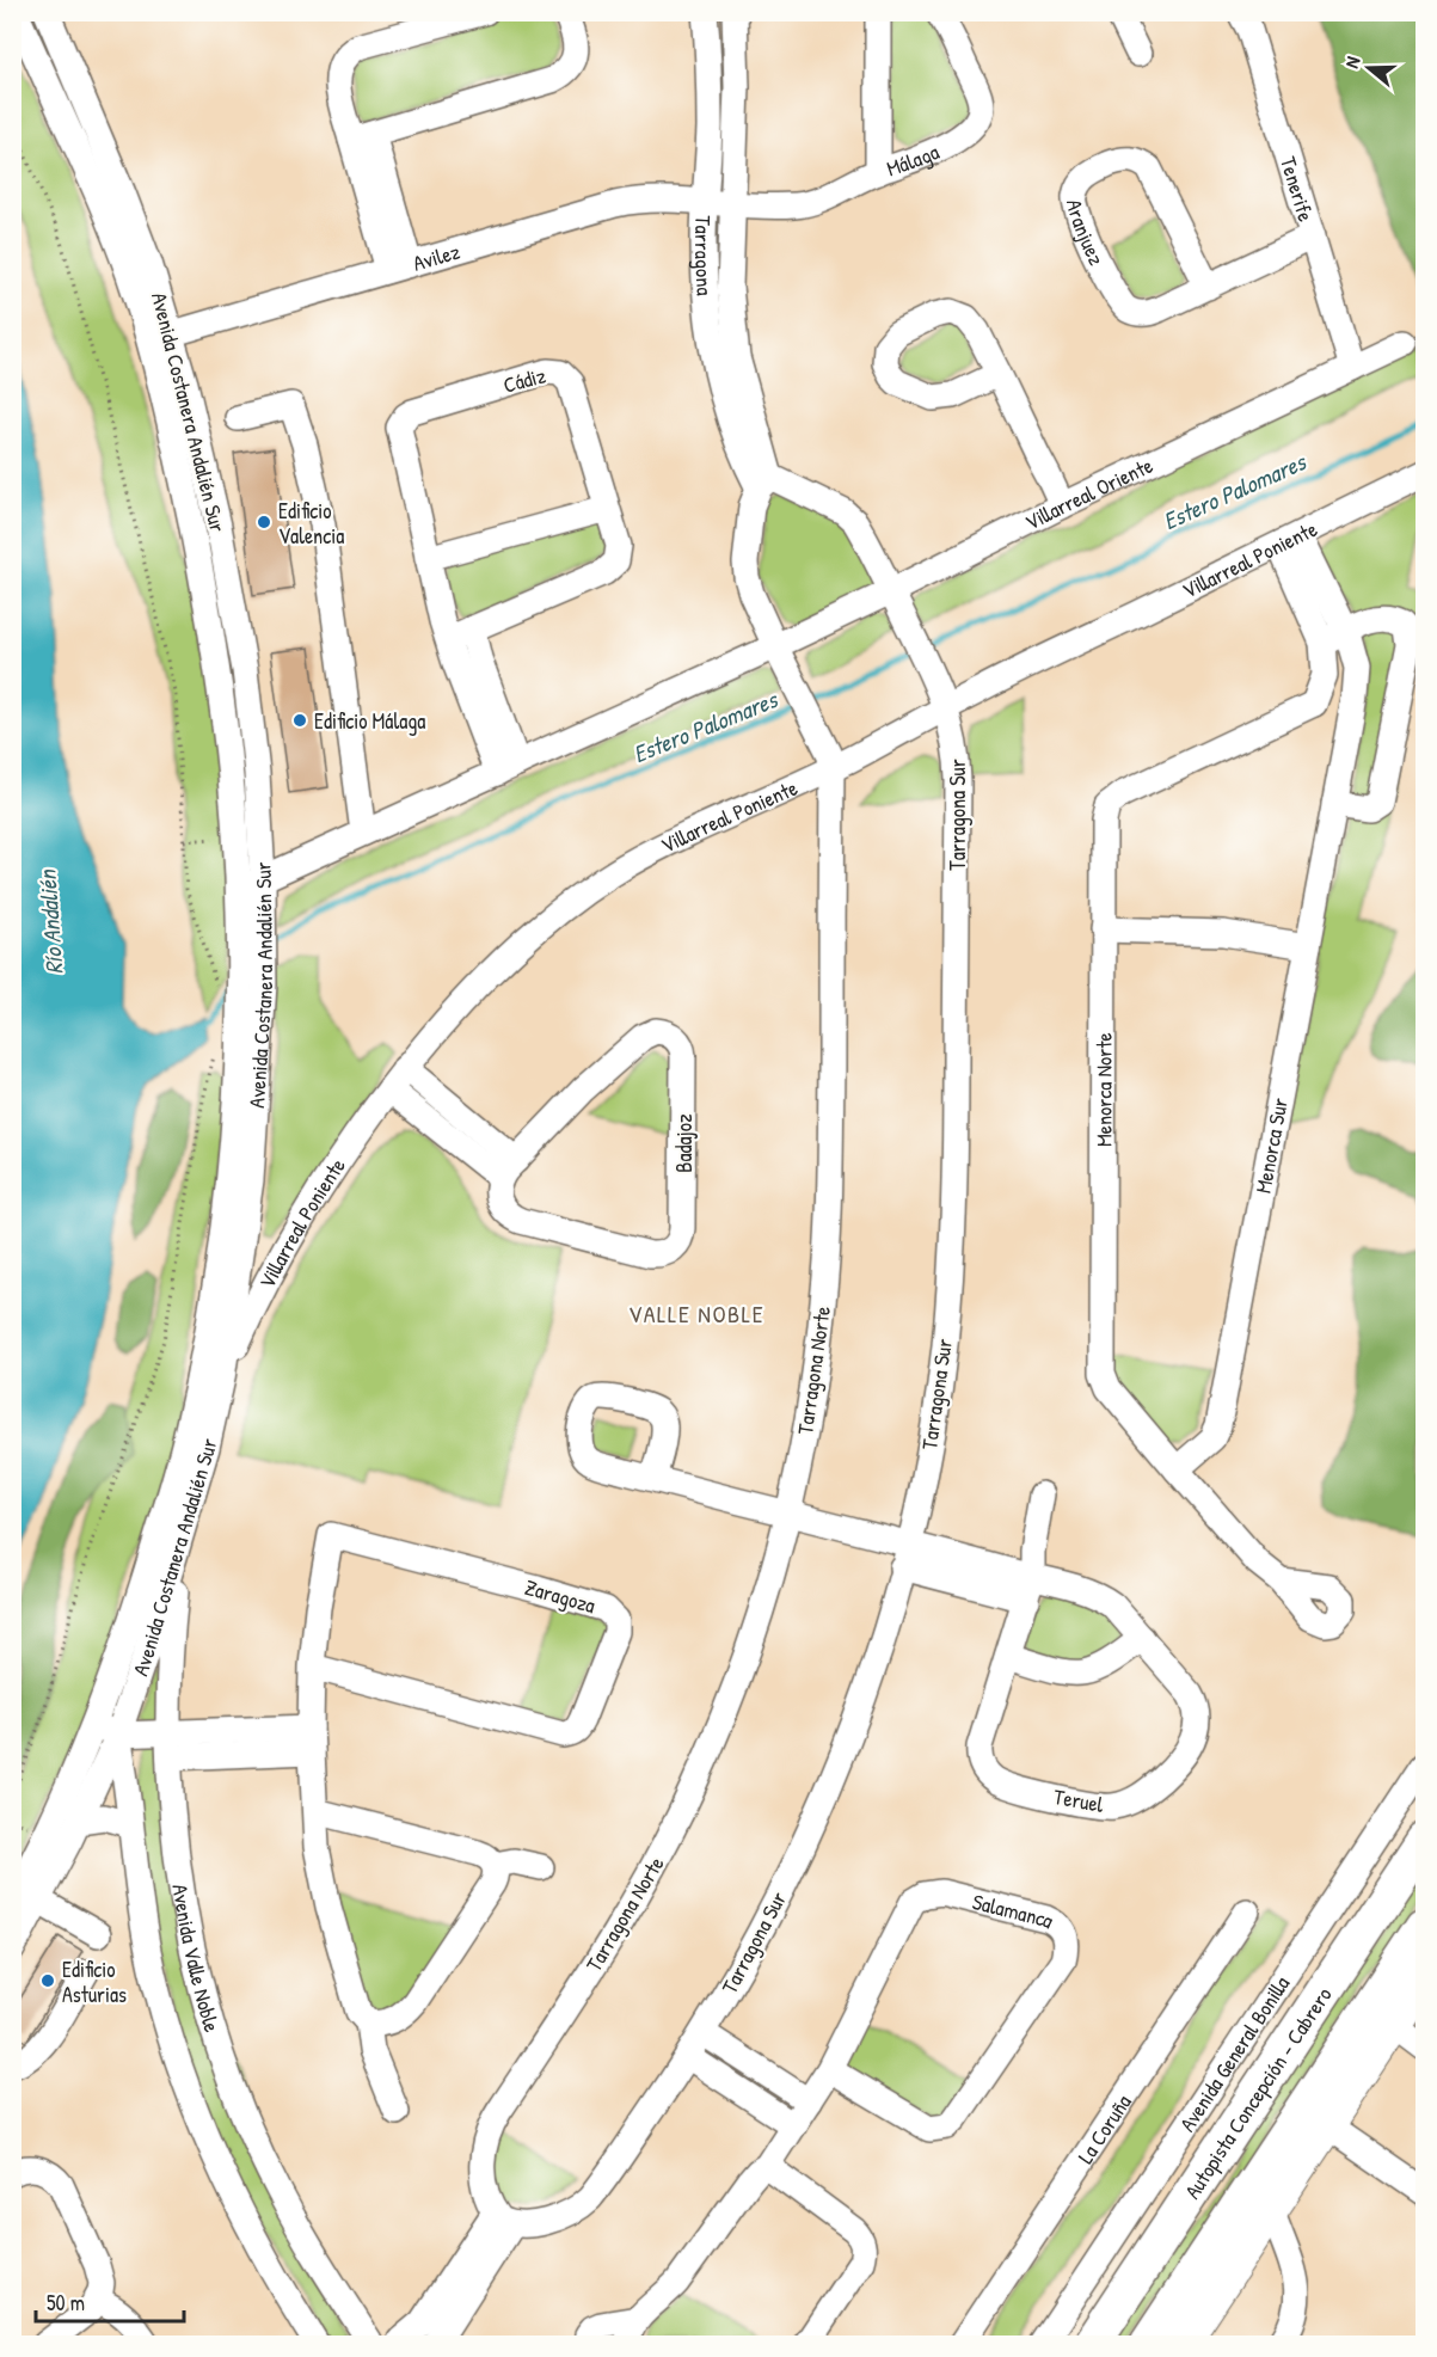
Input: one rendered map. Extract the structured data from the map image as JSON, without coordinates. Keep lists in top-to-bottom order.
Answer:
{
  "streets": {
    "highway": ["Autopista Concepción - Cabrero"],
    "street": [
      "Málaga",
      "Tenerife",
      "Aranjuez",
      "Tarragona",
      "Avilez",
      "Cádiz",
      "Avenida Costanera Andalién Sur",
      "Villarreal Oriente",
      "Villarreal Poniente",
      "Tarragona Sur",
      "Menorca Norte",
      "Badajoz",
      "Menorca Sur",
      "Tarragona Norte",
      "Zaragoza",
      "Teruel",
      "Salamanca",
      "Avenida Valle Noble",
      "Avenida General Bonilla",
      "La Coruña"
    ]
  },
  "crossings": [
    ["Málaga", "Avilez"],
    ["Tenerife", "Aranjuez"],
    ["Tenerife", "Villarreal Oriente"],
    ["Tarragona", "Avilez"],
    ["Tarragona", "Tarragona Sur"],
    ["Tarragona", "Tarragona Norte"],
    ["Avilez", "Avenida Costanera Andalién Sur"],
    ["Cádiz", "Villarreal Oriente"],
    ["Avenida Costanera Andalién Sur", "Villarreal Oriente"],
    ["Avenida Costanera Andalién Sur", "Villarreal Poniente"],
    ["Avenida Costanera Andalién Sur", "Avenida Valle Noble"],
    ["Villarreal Oriente", "Tarragona Sur"],
    ["Villarreal Oriente", "Tarragona Norte"],
    ["Villarreal Poniente", "Tarragona Sur"],
    ["Villarreal Poniente", "Menorca Sur"],
    ["Villarreal Poniente", "Tarragona Norte"],
    ["Tarragona Sur", "Tarragona Norte"],
    ["Tarragona Sur", "Teruel"],
    ["Menorca Norte", "Menorca Sur"],
    ["Tarragona Norte", "Teruel"]
  ],
  "districts": ["VALLE NOBLE"],
  "water": ["Estero Palomares", "Río Andalién"],
  "places": ["Edificio Valencia", "Edificio Málaga", "Edificio Asturias"],
  "scale_bar": "50 m",
  "north": "left"
}
